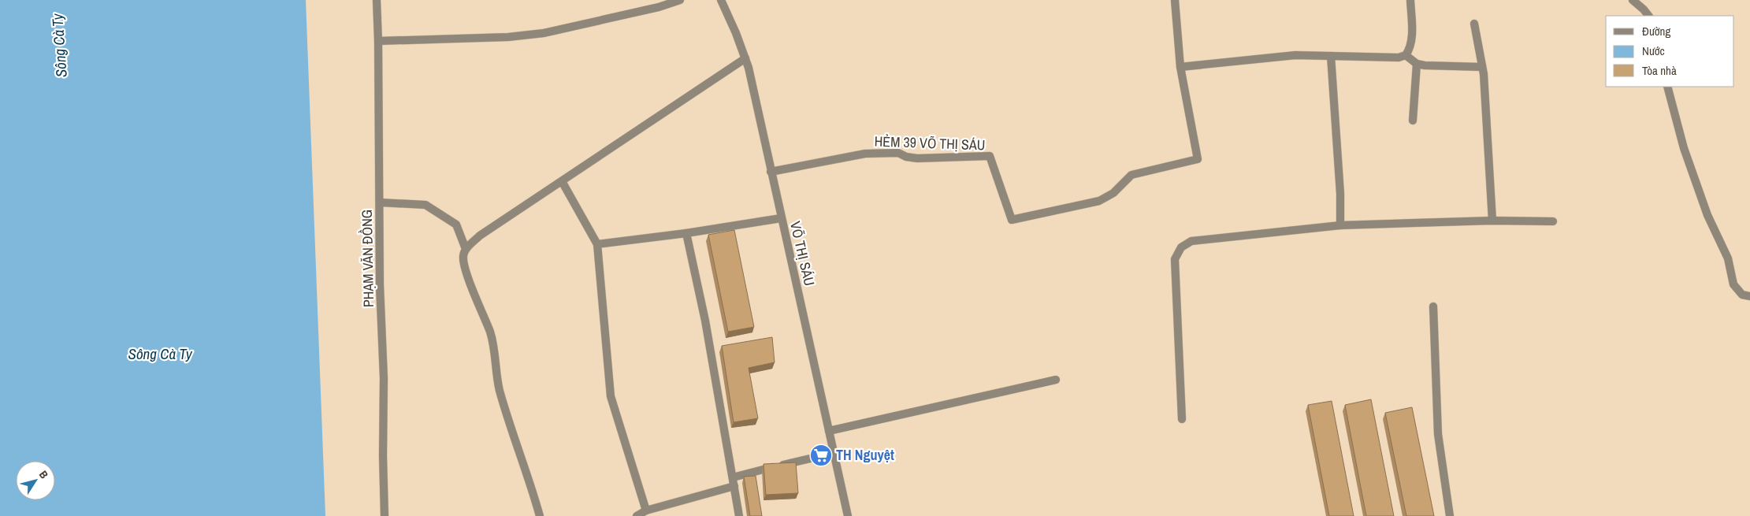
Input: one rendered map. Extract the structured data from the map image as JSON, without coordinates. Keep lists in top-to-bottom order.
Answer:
{
  "streets": {
    "street": ["HẺM 39 VÕ THỊ SÁU", "VÕ THỊ SÁU", "PHẠM VĂN ĐỒNG"]
  },
  "crossings": [
    ["HẺM 39 VÕ THỊ SÁU", "VÕ THỊ SÁU"]
  ],
  "water": ["Sông Cà Ty"],
  "places": {
    "supermarket": ["TH Nguyệt"]
  },
  "legend": ["Đường", "Nước", "Tòa nhà"],
  "north": "top right"
}
